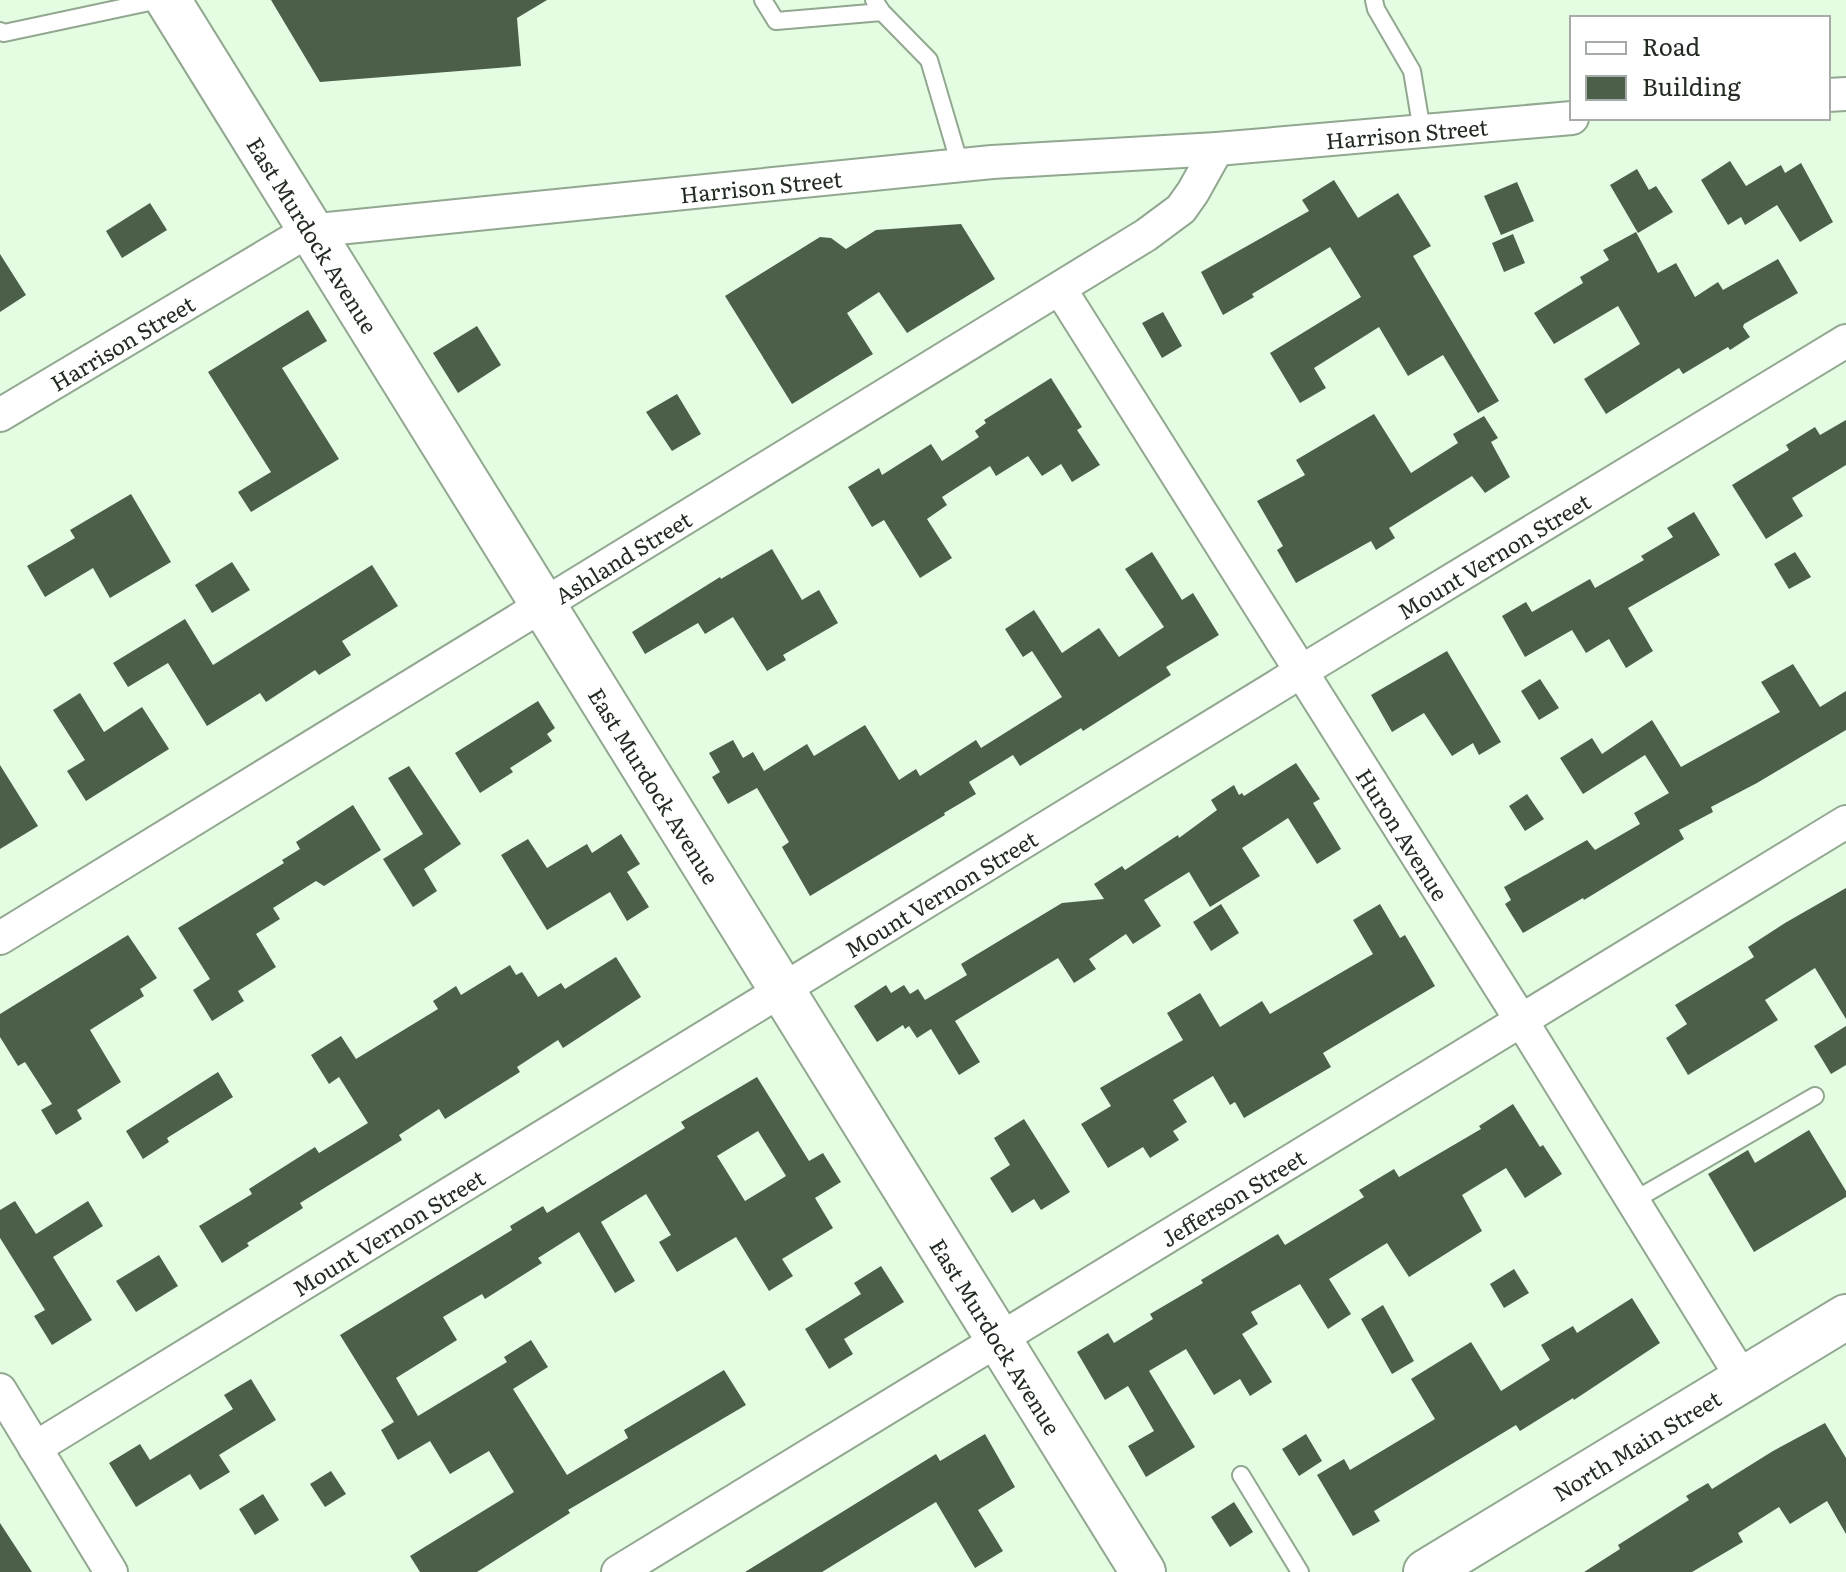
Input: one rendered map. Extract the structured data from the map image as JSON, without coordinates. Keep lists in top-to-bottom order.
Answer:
{
  "streets": {
    "main road": ["East Murdock Avenue", "North Main Street"],
    "street": [
      "Harrison Street",
      "Mount Vernon Street",
      "Ashland Street",
      "Huron Avenue",
      "Jefferson Street"
    ]
  },
  "crossings": [
    ["Harrison Street", "East Murdock Avenue"],
    ["Harrison Street", "Ashland Street"],
    ["East Murdock Avenue", "Mount Vernon Street"],
    ["East Murdock Avenue", "Ashland Street"],
    ["East Murdock Avenue", "Jefferson Street"],
    ["Mount Vernon Street", "Huron Avenue"],
    ["Ashland Street", "Huron Avenue"],
    ["Huron Avenue", "Jefferson Street"],
    ["Huron Avenue", "North Main Street"]
  ],
  "legend": ["Road", "Building"]
}
